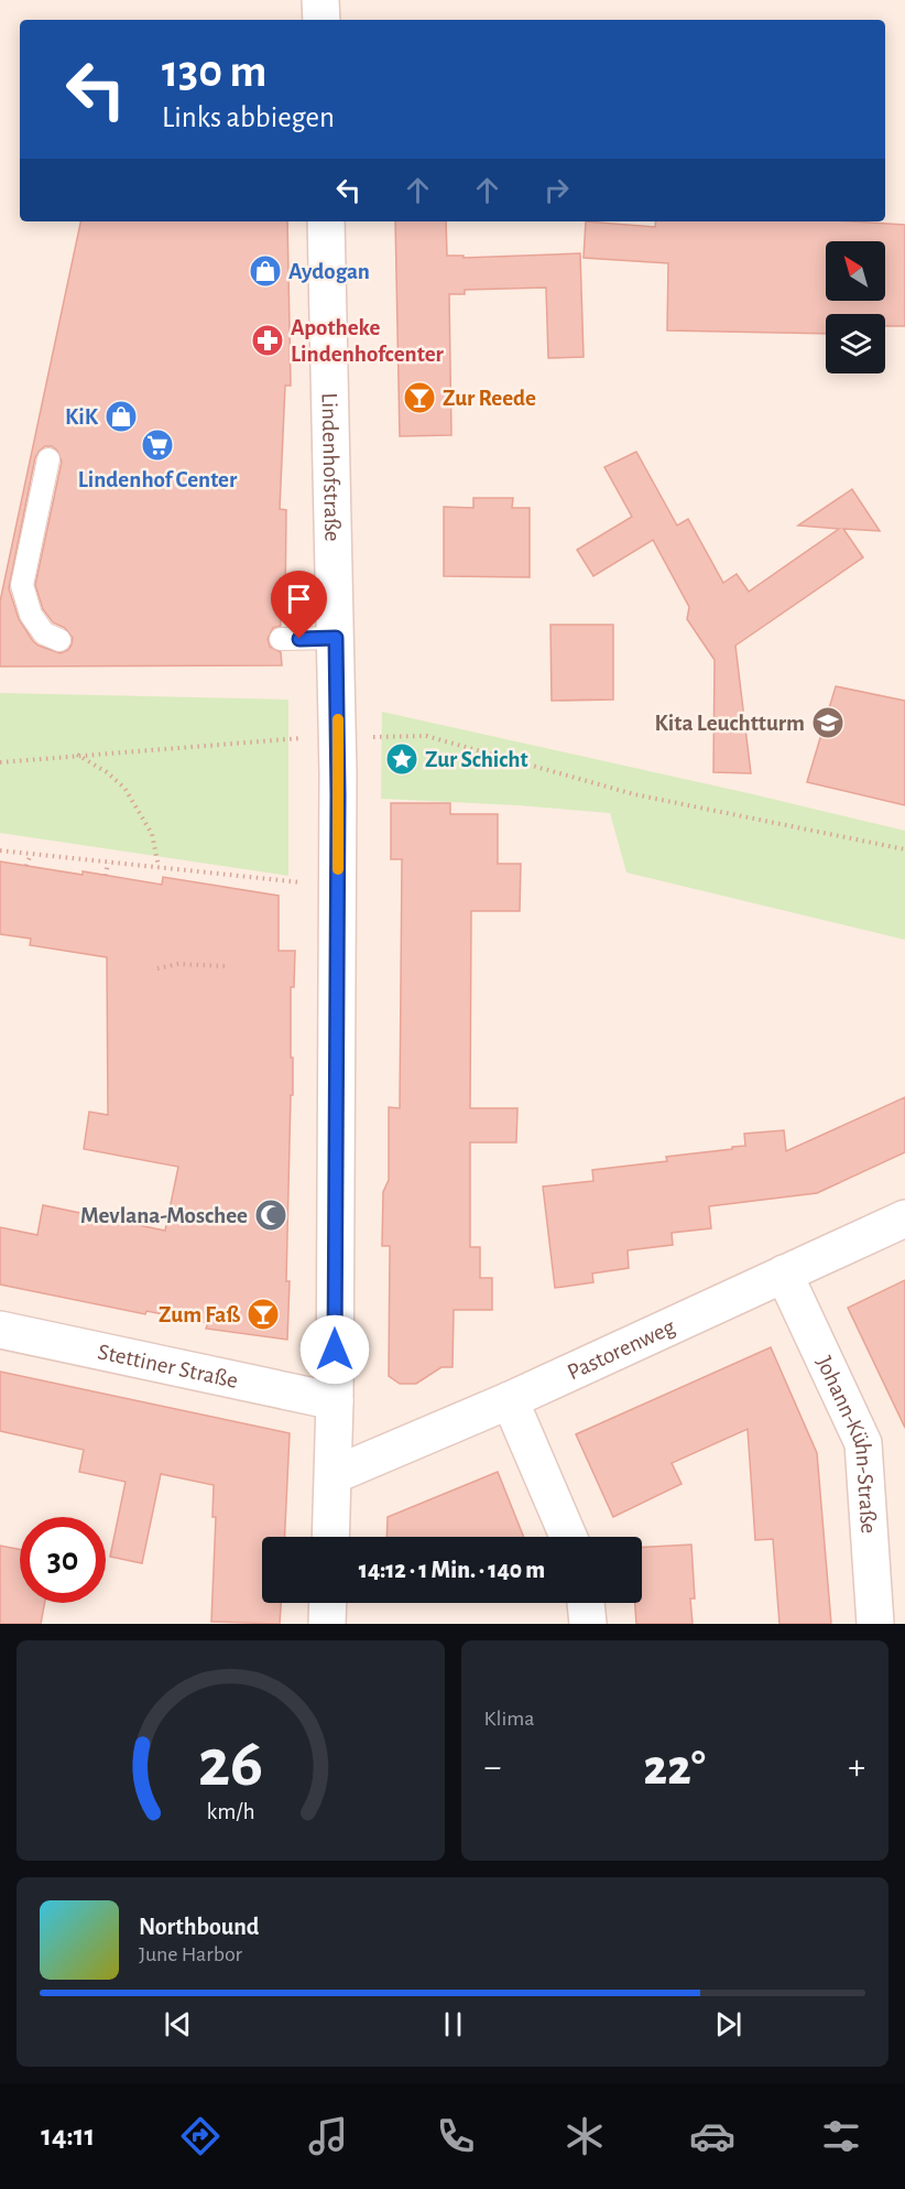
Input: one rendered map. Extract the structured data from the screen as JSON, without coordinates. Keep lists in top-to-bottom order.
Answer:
{
  "streets": {
    "street": [
      "Lindenhofstraße",
      "Pastorenweg",
      "Stettiner Straße",
      "Johann-Kühn-Straße"
    ]
  },
  "crossings": [
    ["Lindenhofstraße", "Pastorenweg"],
    ["Lindenhofstraße", "Stettiner Straße"],
    ["Pastorenweg", "Johann-Kühn-Straße"]
  ],
  "places": {
    "shop": ["Aydogan", "KiK"],
    "pharmacy": ["Apotheke Lindenhofcenter"],
    "bar": ["Zur Reede", "Zum Faß"],
    "supermarket": ["Lindenhof Center"],
    "school or university": ["Kita Leuchtturm"],
    "place": ["Zur Schicht"],
    "mosque": ["Mevlana-Moschee"]
  },
  "north": "top left",
  "page": {
    "turn": ["130 m", "Links abbiegen"],
    "limit": "30",
    "trip": "14:12 · 1 Min. · 140 m",
    "tile": "Klima",
    "heat": ["−", "22°", "+"],
    "song": ["Northbound", "June Harbor"],
    "tabs": "14:11",
    "gauge": ["26", "km/h"]
  }
}
